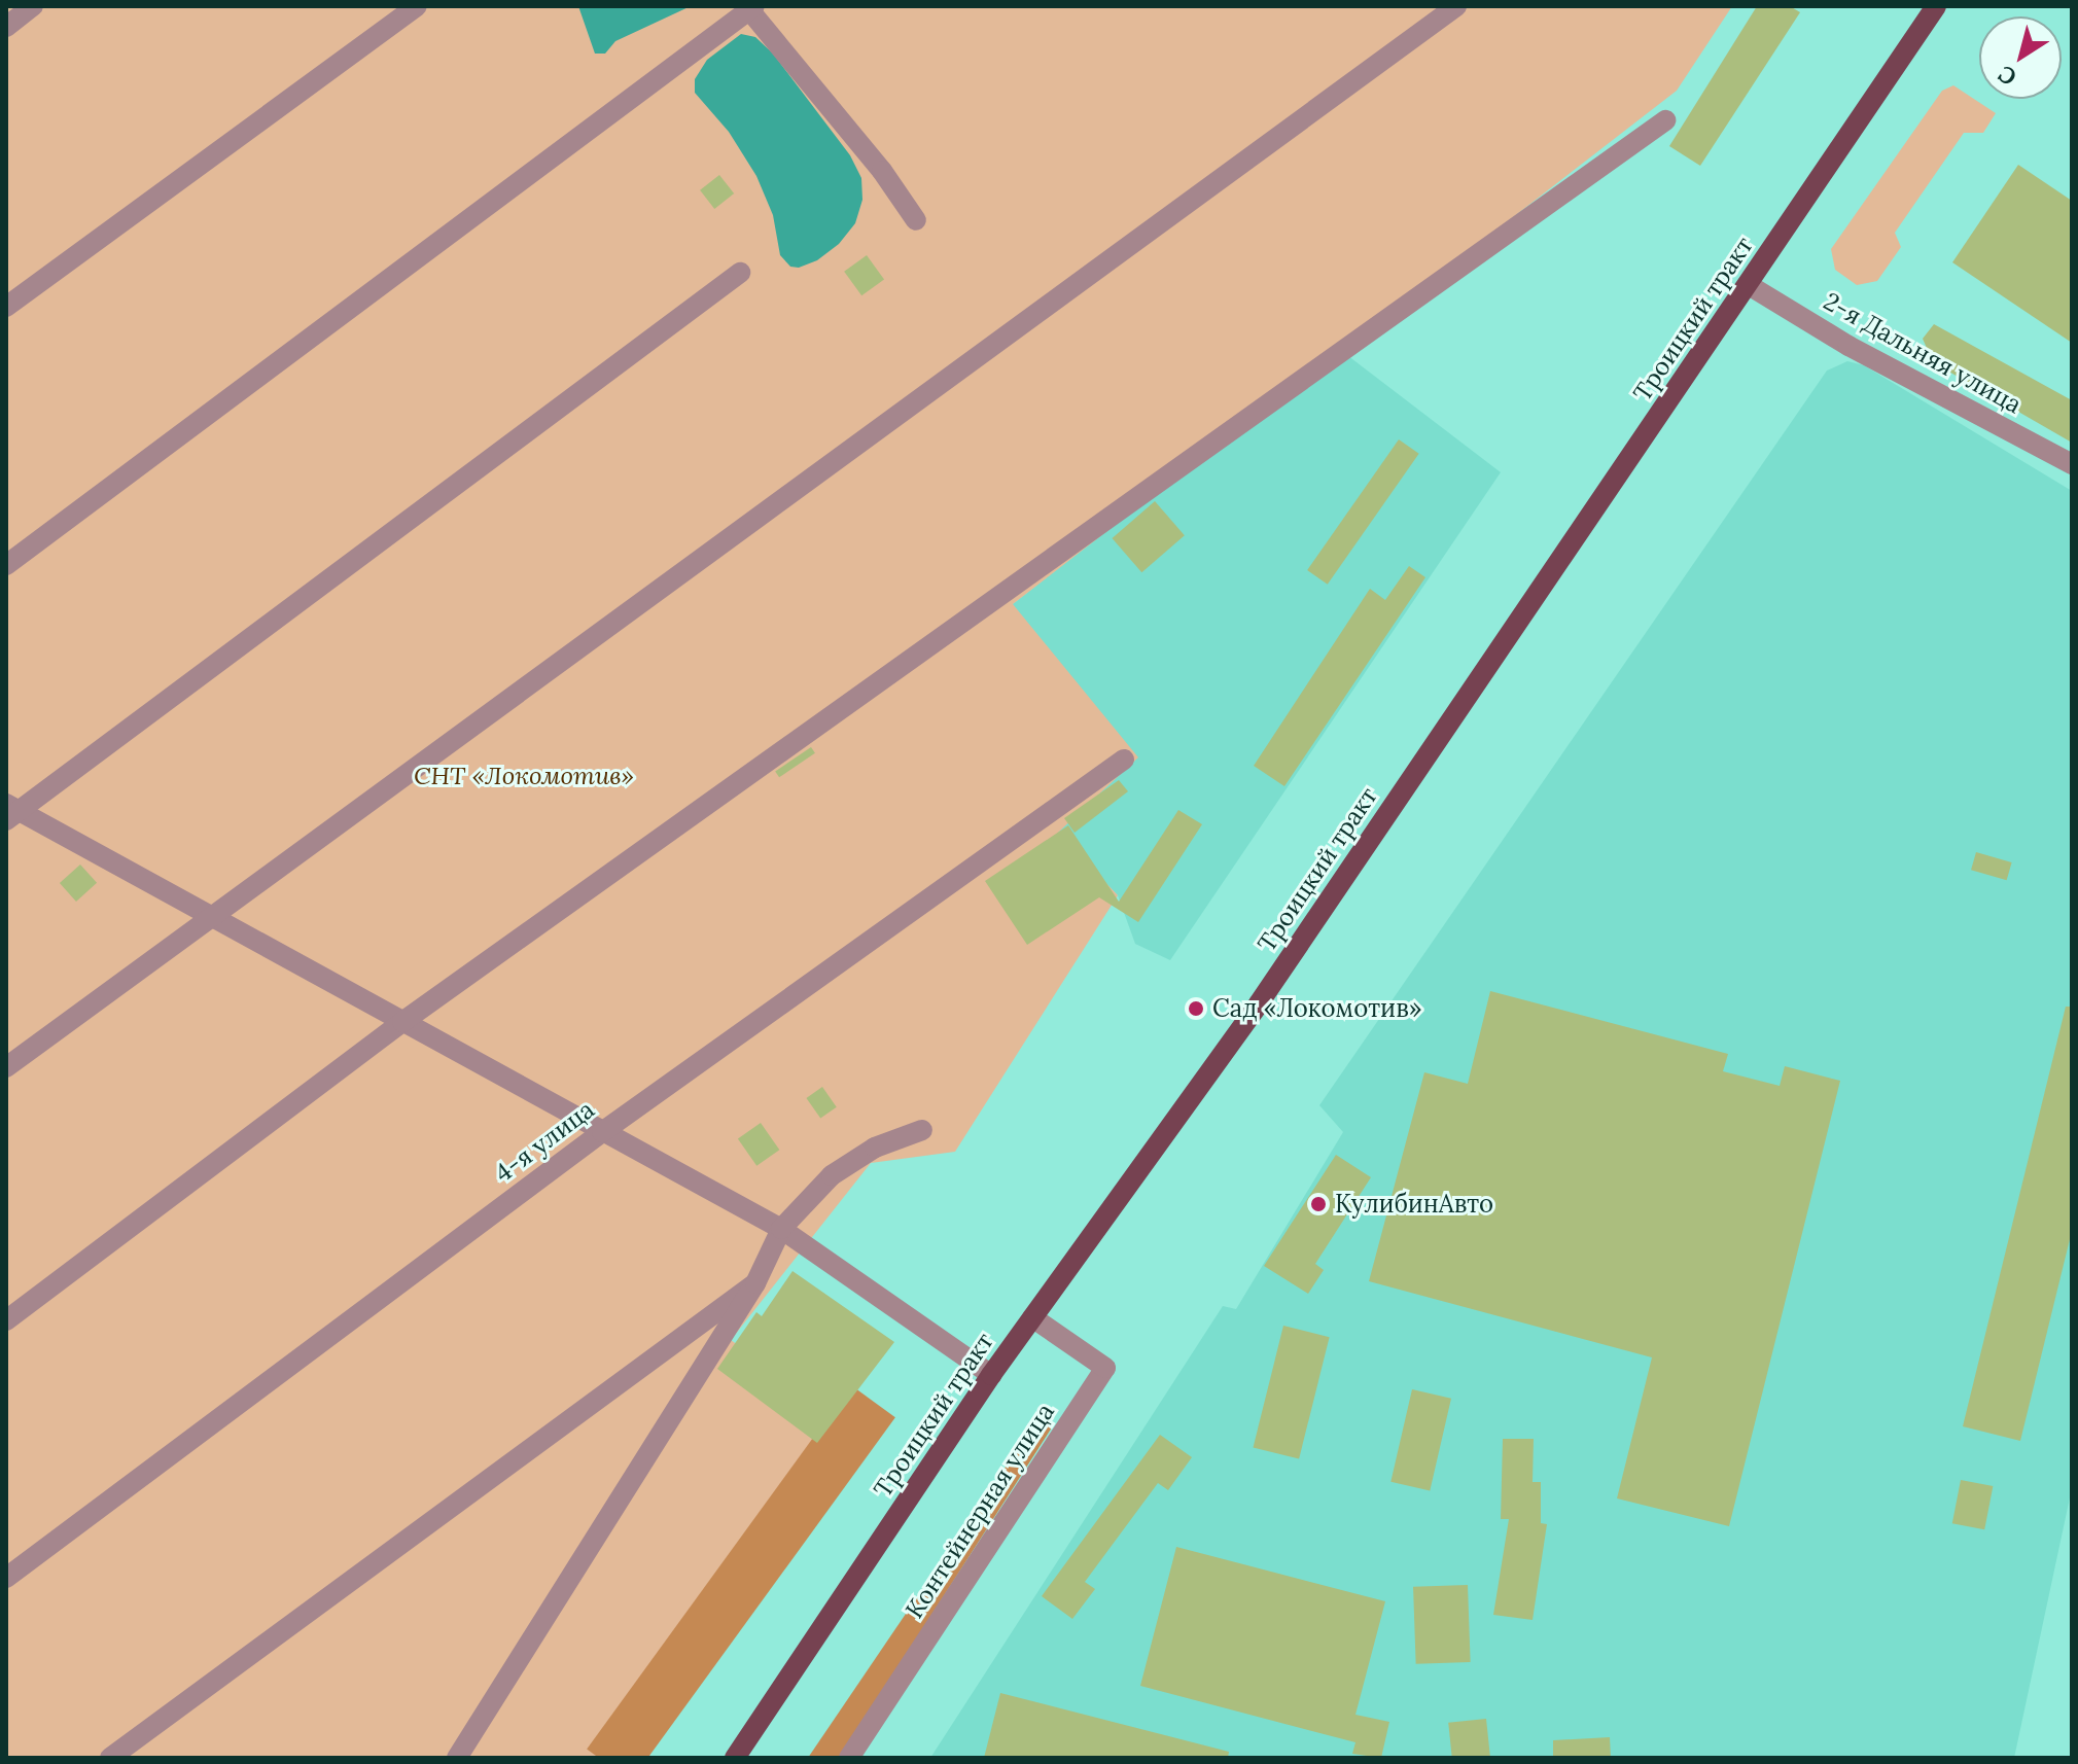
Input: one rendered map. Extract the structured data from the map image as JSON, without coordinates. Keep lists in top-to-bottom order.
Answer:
{
  "streets": {
    "main road": ["Троицкий тракт"],
    "street": ["2-я Дальняя улица", "4-я улица", "Контейнерная улица"]
  },
  "crossings": [
    ["Троицкий тракт", "2-я Дальняя улица"],
    ["Троицкий тракт", "Контейнерная улица"]
  ],
  "parks": ["СНТ «Локомотив»"],
  "places": ["Сад «Локомотив»", "КулибинАвто"],
  "north": "bottom left"
}
